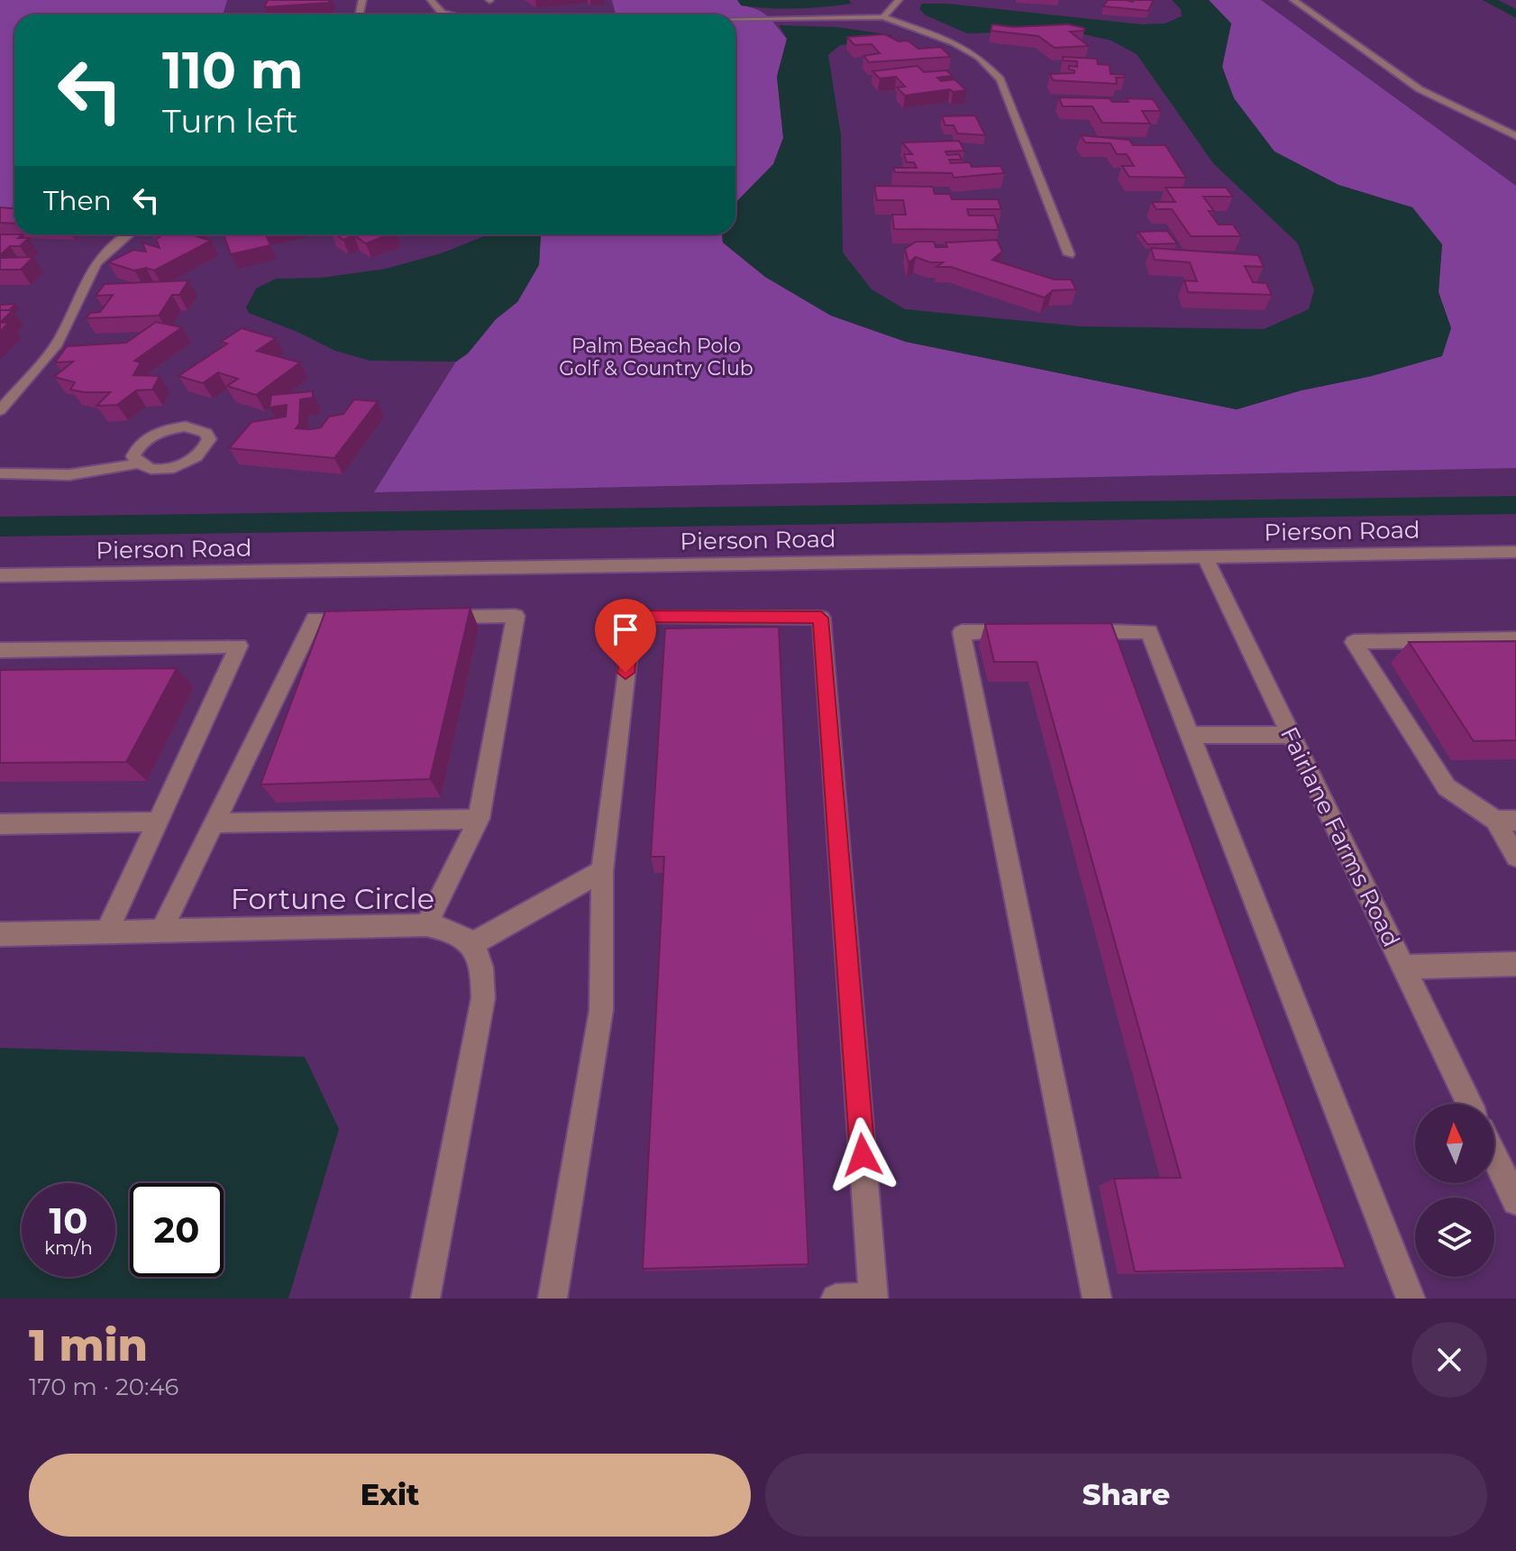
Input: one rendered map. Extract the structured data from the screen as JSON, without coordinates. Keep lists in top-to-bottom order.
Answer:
{
  "streets": {
    "street": ["Pierson Road", "Fairlane Farms Road", "Fortune Circle"]
  },
  "crossings": [
    ["Pierson Road", "Fairlane Farms Road"]
  ],
  "parks": ["Palm Beach Polo Golf & Country Club"],
  "north": "top",
  "page": {
    "turn": ["110 m", "Turn left"],
    "then": "Then",
    "speed": "10 km/h",
    "limit": "20",
    "heading": ["1 min", "170 m · 20:46"],
    "buttons": ["Exit", "Share"]
  }
}
